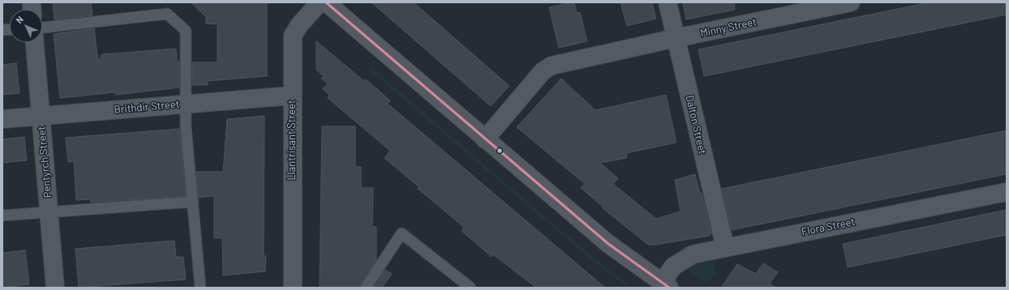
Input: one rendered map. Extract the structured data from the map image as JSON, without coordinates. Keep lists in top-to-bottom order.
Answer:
{
  "streets": {
    "street": [
      "Minny Street",
      "Brithdir Street",
      "Dalton Street",
      "Llantrisant Street",
      "Pentyrch Street",
      "Flora Street"
    ]
  },
  "crossings": [
    ["Minny Street", "Dalton Street"],
    ["Brithdir Street", "Llantrisant Street"],
    ["Brithdir Street", "Pentyrch Street"],
    ["Dalton Street", "Flora Street"]
  ],
  "north": "top left"
}
